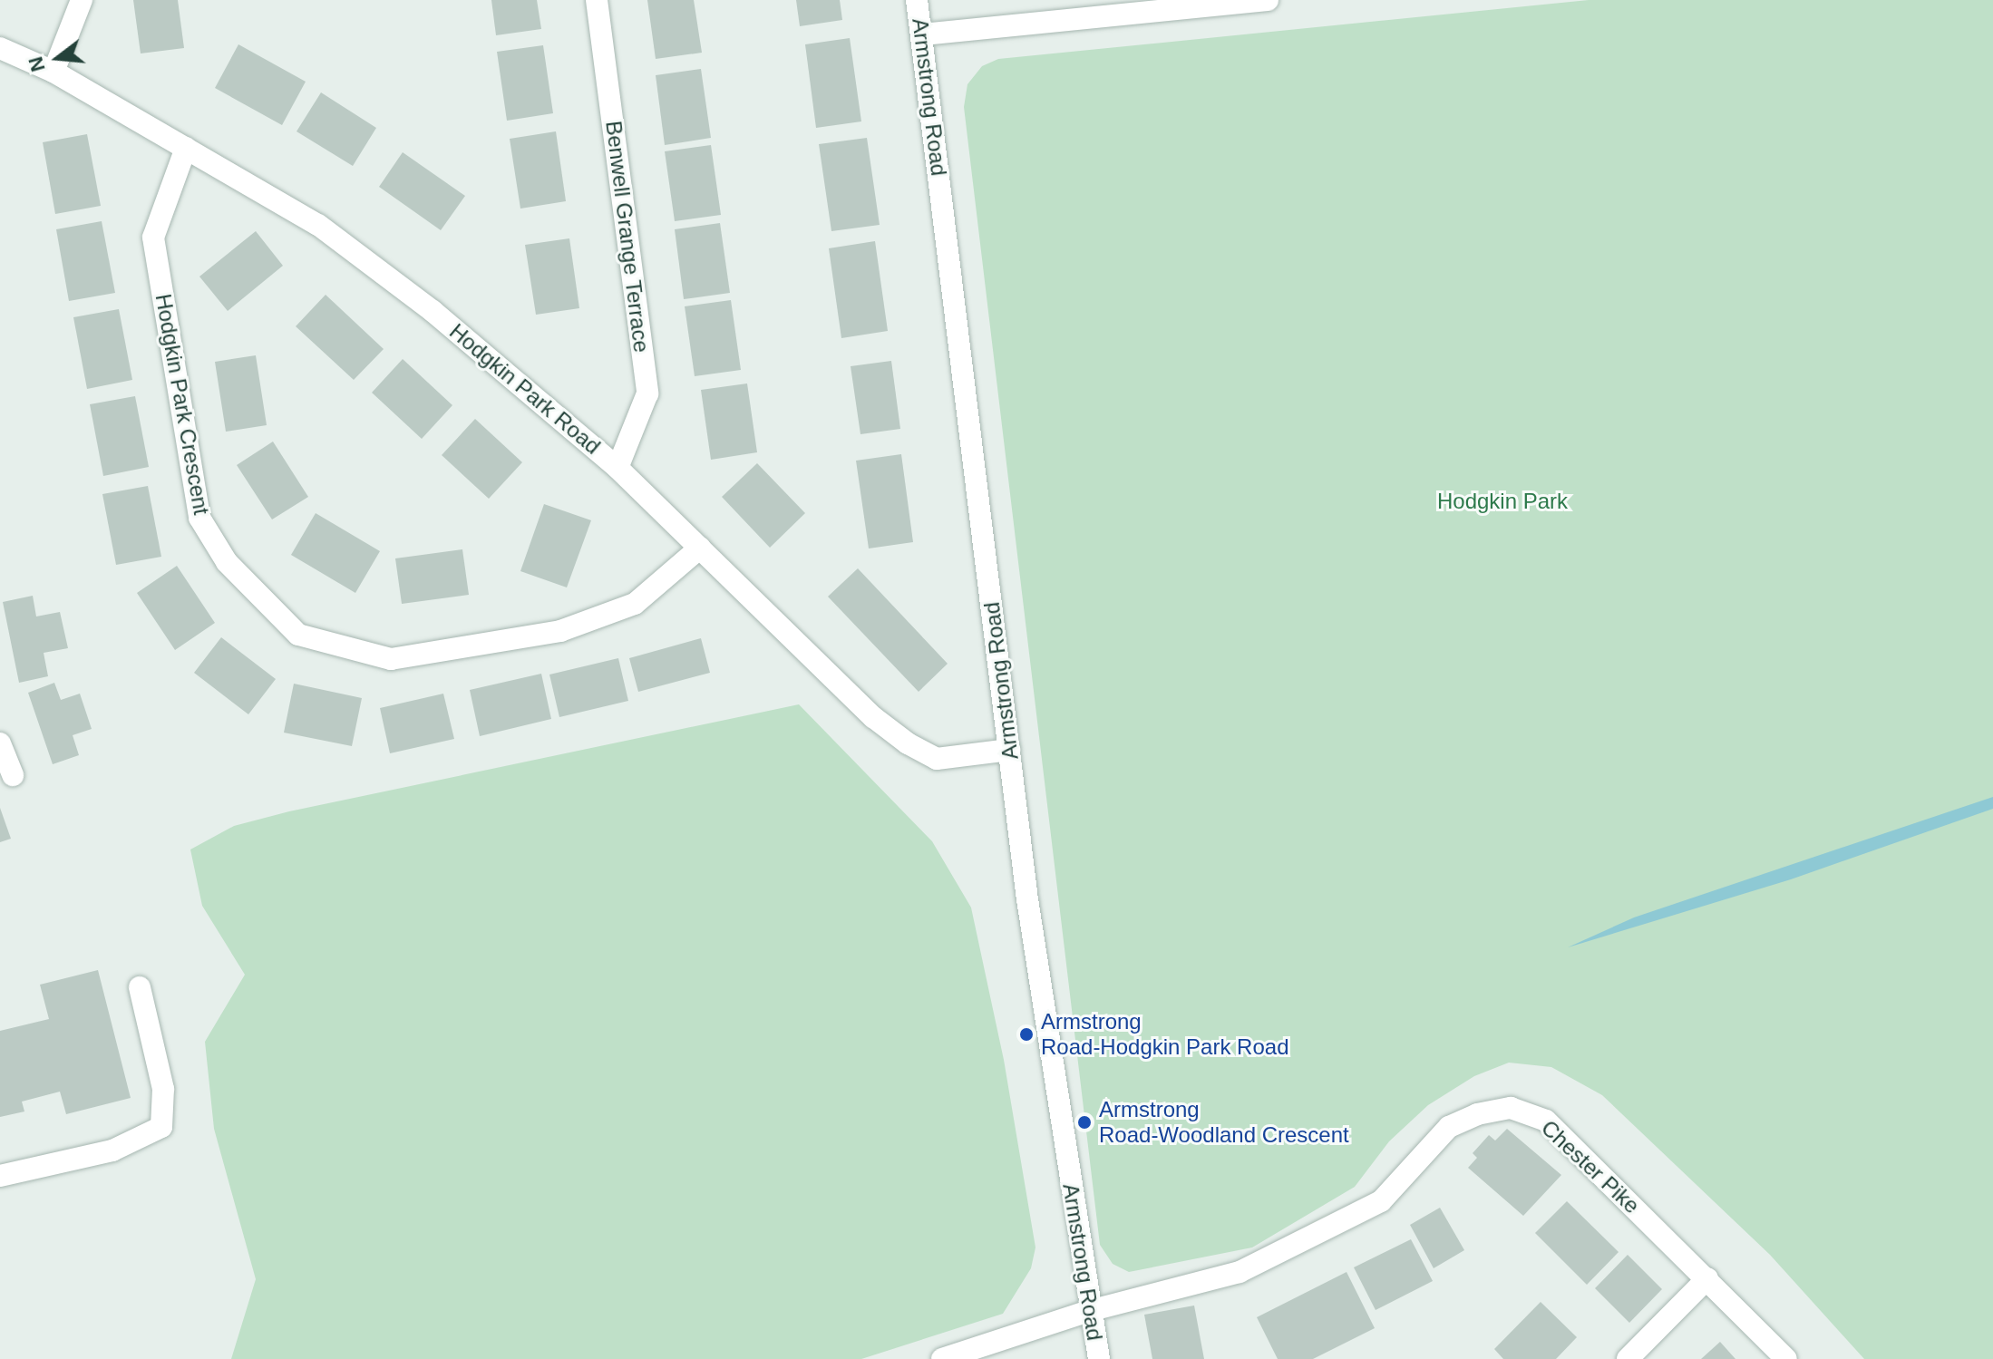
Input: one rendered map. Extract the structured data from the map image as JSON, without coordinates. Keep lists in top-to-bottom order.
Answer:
{
  "streets": {
    "street": [
      "Armstrong Road",
      "Benwell Grange Terrace",
      "Hodgkin Park Road",
      "Hodgkin Park Crescent",
      "Chester Pike"
    ]
  },
  "crossings": [
    ["Armstrong Road", "Hodgkin Park Road"],
    ["Armstrong Road", "Chester Pike"],
    ["Benwell Grange Terrace", "Hodgkin Park Road"],
    ["Hodgkin Park Road", "Hodgkin Park Crescent"]
  ],
  "parks": ["Hodgkin Park"],
  "places": ["Armstrong Road-Hodgkin Park Road", "Armstrong Road-Woodland Crescent"],
  "north": "left"
}
